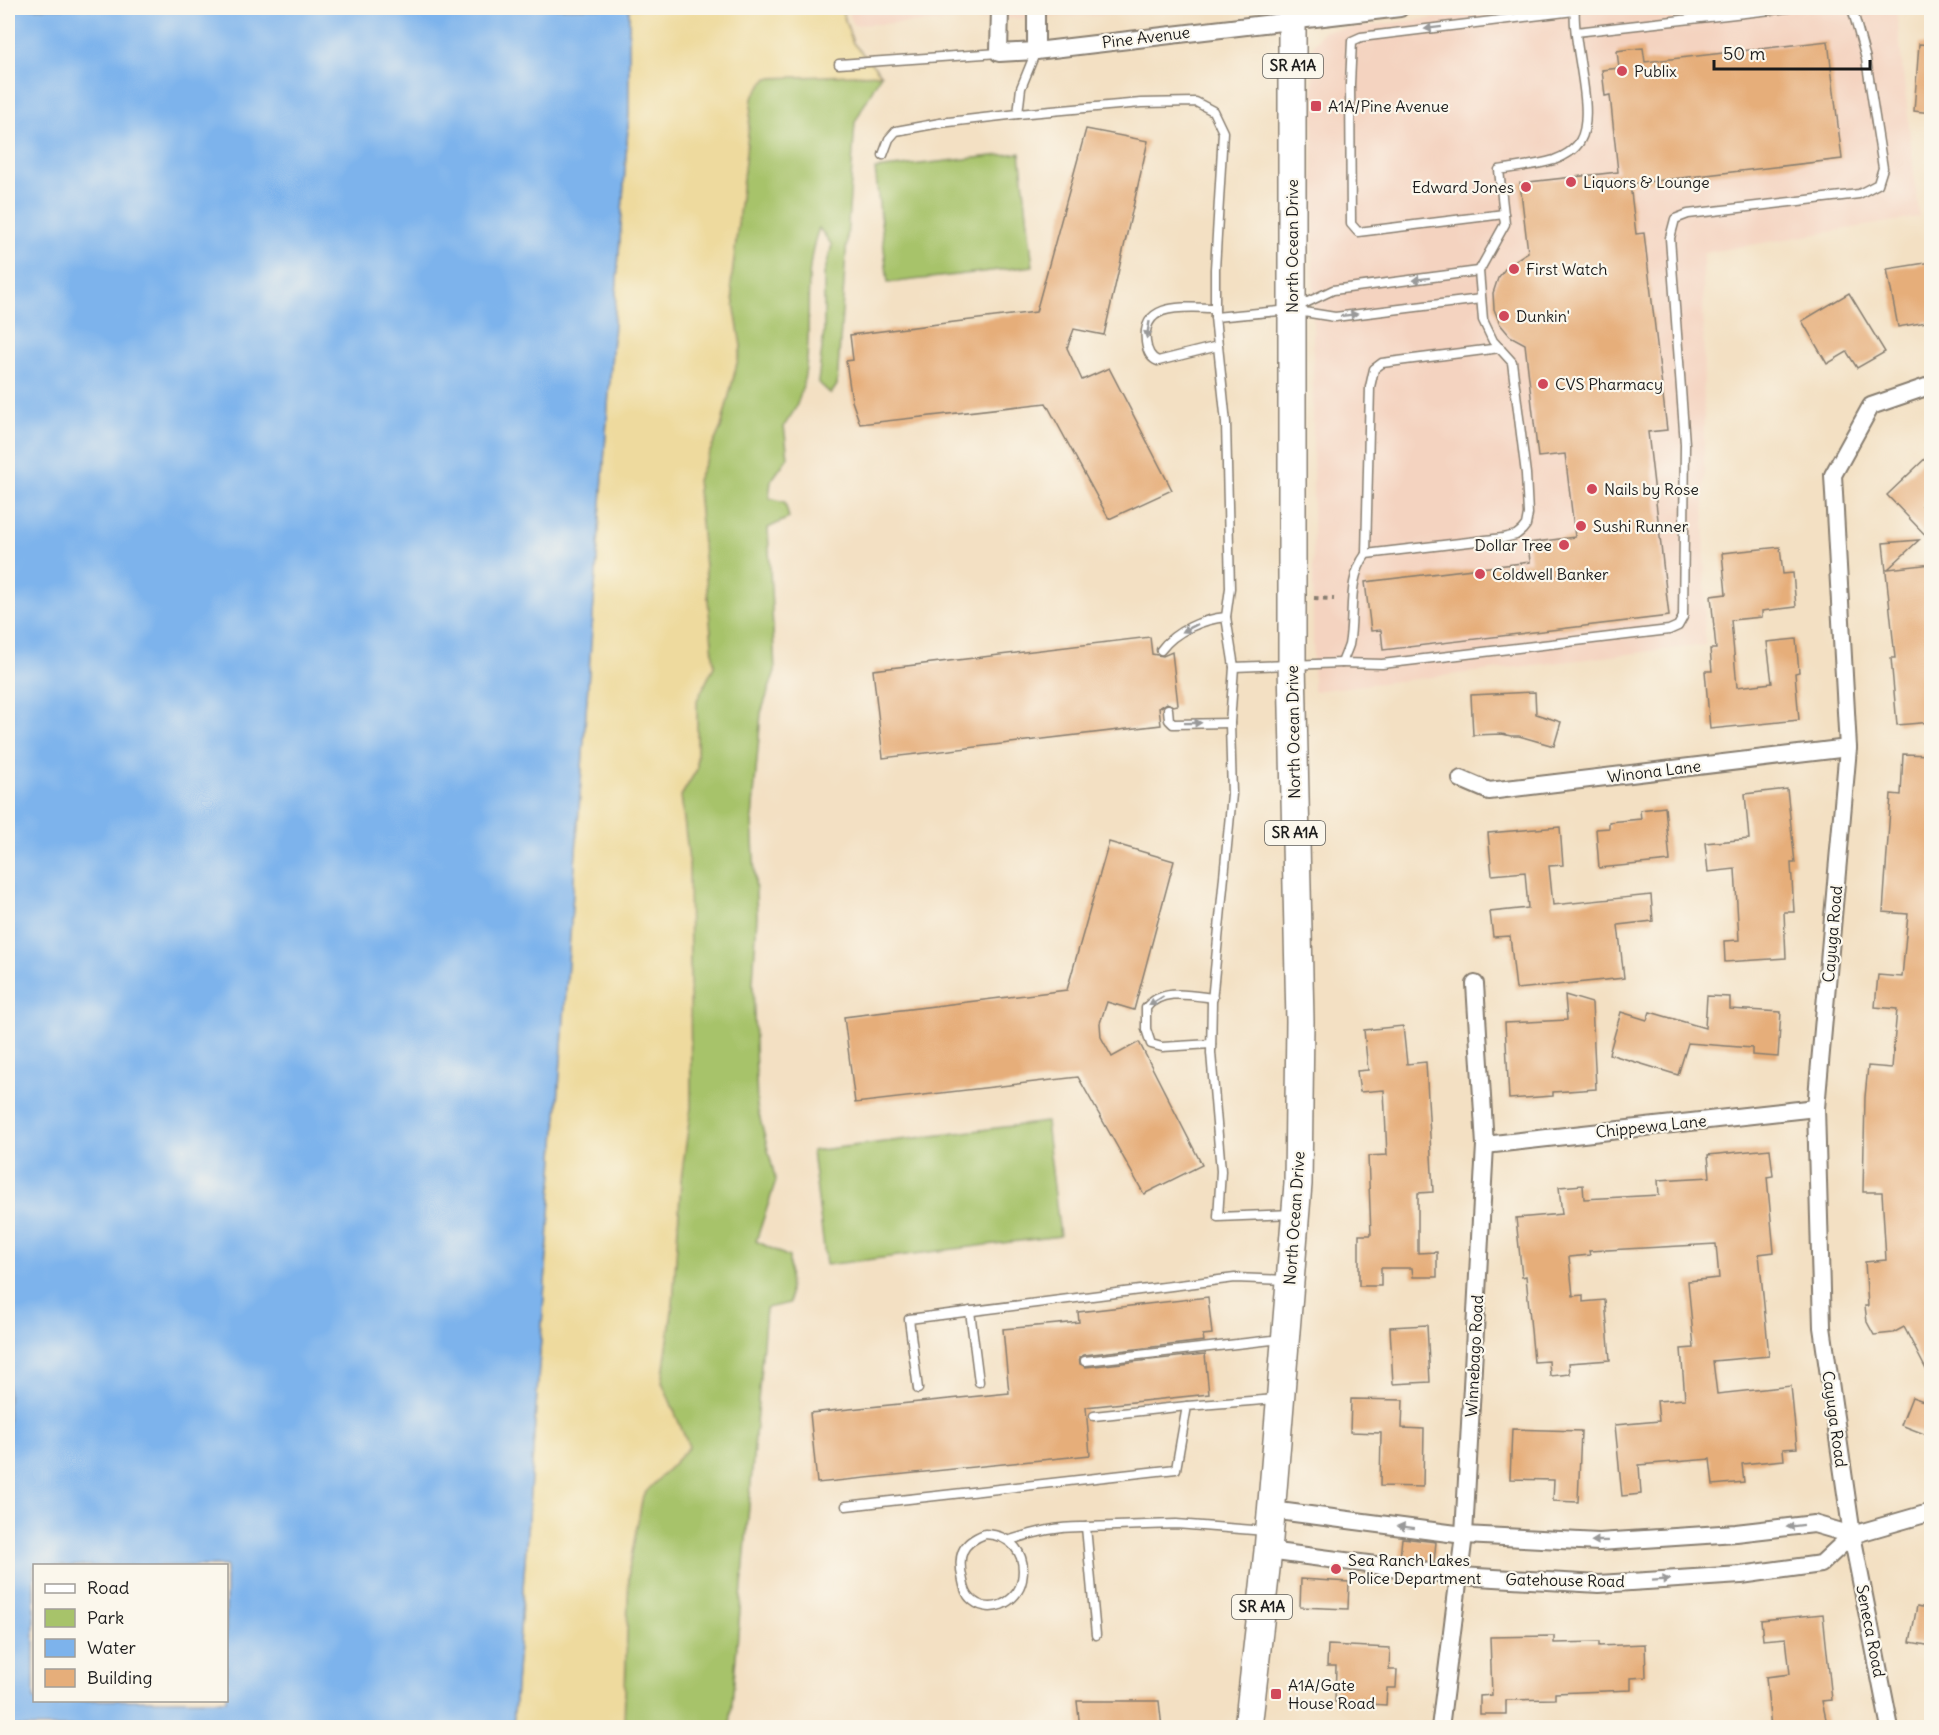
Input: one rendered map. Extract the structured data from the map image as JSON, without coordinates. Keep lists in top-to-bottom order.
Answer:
{
  "streets": {
    "main road": ["SR A1A", "North Ocean Drive"],
    "street": [
      "Pine Avenue",
      "Winona Lane",
      "Cayuga Road",
      "Chippewa Lane",
      "Winnebago Road",
      "Gatehouse Road",
      "Seneca Road"
    ]
  },
  "crossings": [
    ["Pine Avenue", "North Ocean Drive"],
    ["SR A1A", "North Ocean Drive"],
    ["SR A1A", "Gatehouse Road"],
    ["North Ocean Drive", "Gatehouse Road"],
    ["Winona Lane", "Cayuga Road"],
    ["Cayuga Road", "Chippewa Lane"],
    ["Cayuga Road", "Gatehouse Road"],
    ["Cayuga Road", "Seneca Road"],
    ["Chippewa Lane", "Winnebago Road"],
    ["Winnebago Road", "Gatehouse Road"],
    ["Gatehouse Road", "Seneca Road"]
  ],
  "places": {
    "other": [
      "Publix",
      "Liquors & Lounge",
      "Edward Jones",
      "First Watch",
      "Dunkin'",
      "CVS Pharmacy",
      "Nails by Rose",
      "Sushi Runner",
      "Dollar Tree",
      "Coldwell Banker",
      "Sea Ranch Lakes Police Department"
    ],
    "transit": ["A1A/Pine Avenue", "A1A/Gate House Road"]
  },
  "legend": [
    "Road",
    "Park",
    "Water",
    "Building"
  ],
  "scale_bar": "50 m"
}
